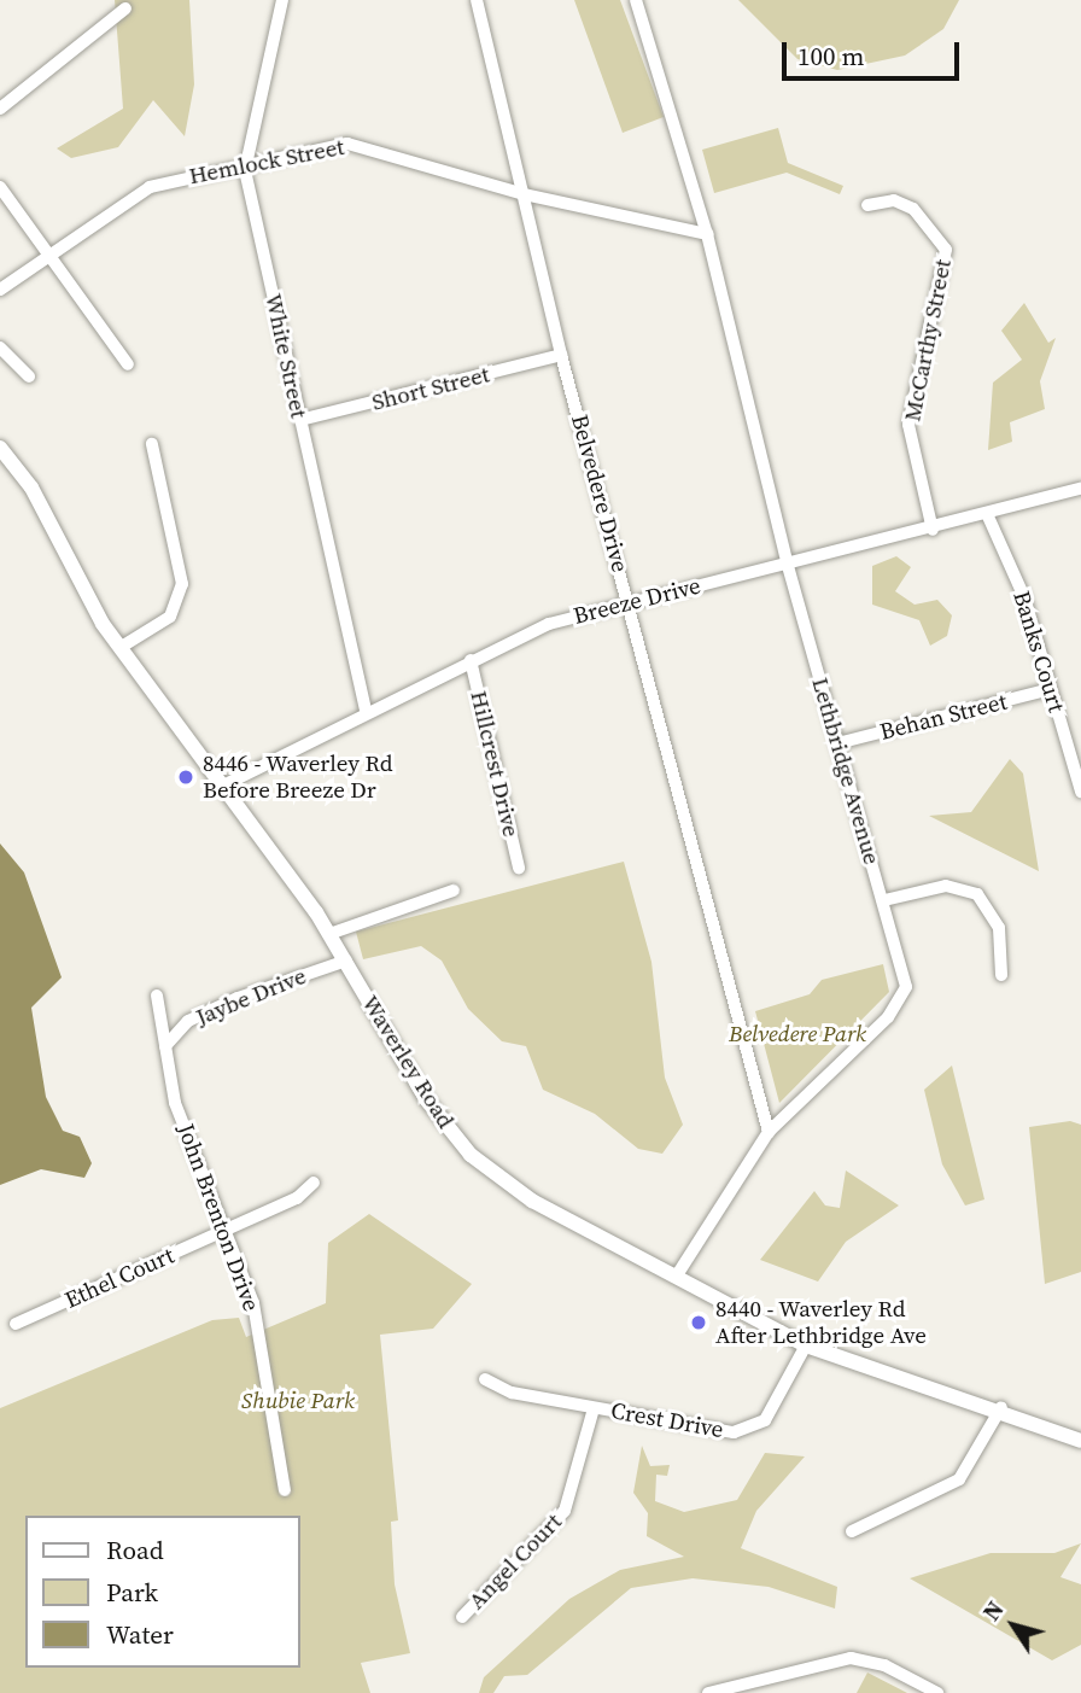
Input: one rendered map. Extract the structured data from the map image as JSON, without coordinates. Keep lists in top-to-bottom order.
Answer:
{
  "streets": {
    "main road": ["Waverley Road"],
    "street": [
      "Hemlock Street",
      "McCarthy Street",
      "White Street",
      "Short Street",
      "Belvedere Drive",
      "Breeze Drive",
      "Banks Court",
      "Behan Street",
      "Hillcrest Drive",
      "Lethbridge Avenue",
      "Jaybe Drive",
      "John Brenton Drive",
      "Ethel Court",
      "Crest Drive",
      "Angel Court"
    ]
  },
  "crossings": [
    ["Hemlock Street", "White Street"],
    ["Hemlock Street", "Belvedere Drive"],
    ["Hemlock Street", "Lethbridge Avenue"],
    ["McCarthy Street", "Breeze Drive"],
    ["White Street", "Short Street"],
    ["White Street", "Breeze Drive"],
    ["Short Street", "Belvedere Drive"],
    ["Belvedere Drive", "Breeze Drive"],
    ["Belvedere Drive", "Lethbridge Avenue"],
    ["Breeze Drive", "Banks Court"],
    ["Breeze Drive", "Hillcrest Drive"],
    ["Breeze Drive", "Lethbridge Avenue"],
    ["Breeze Drive", "Waverley Road"],
    ["Banks Court", "Behan Street"],
    ["Behan Street", "Lethbridge Avenue"],
    ["Lethbridge Avenue", "Waverley Road"],
    ["Jaybe Drive", "Waverley Road"],
    ["Jaybe Drive", "John Brenton Drive"],
    ["Waverley Road", "Crest Drive"],
    ["John Brenton Drive", "Ethel Court"],
    ["Crest Drive", "Angel Court"]
  ],
  "parks": ["Belvedere Park", "Shubie Park"],
  "places": ["8446 - Waverley Rd Before Breeze Dr", "8440 - Waverley Rd After Lethbridge Ave"],
  "legend": ["Road", "Park", "Water"],
  "scale_bar": "100 m",
  "north": "top left"
}
